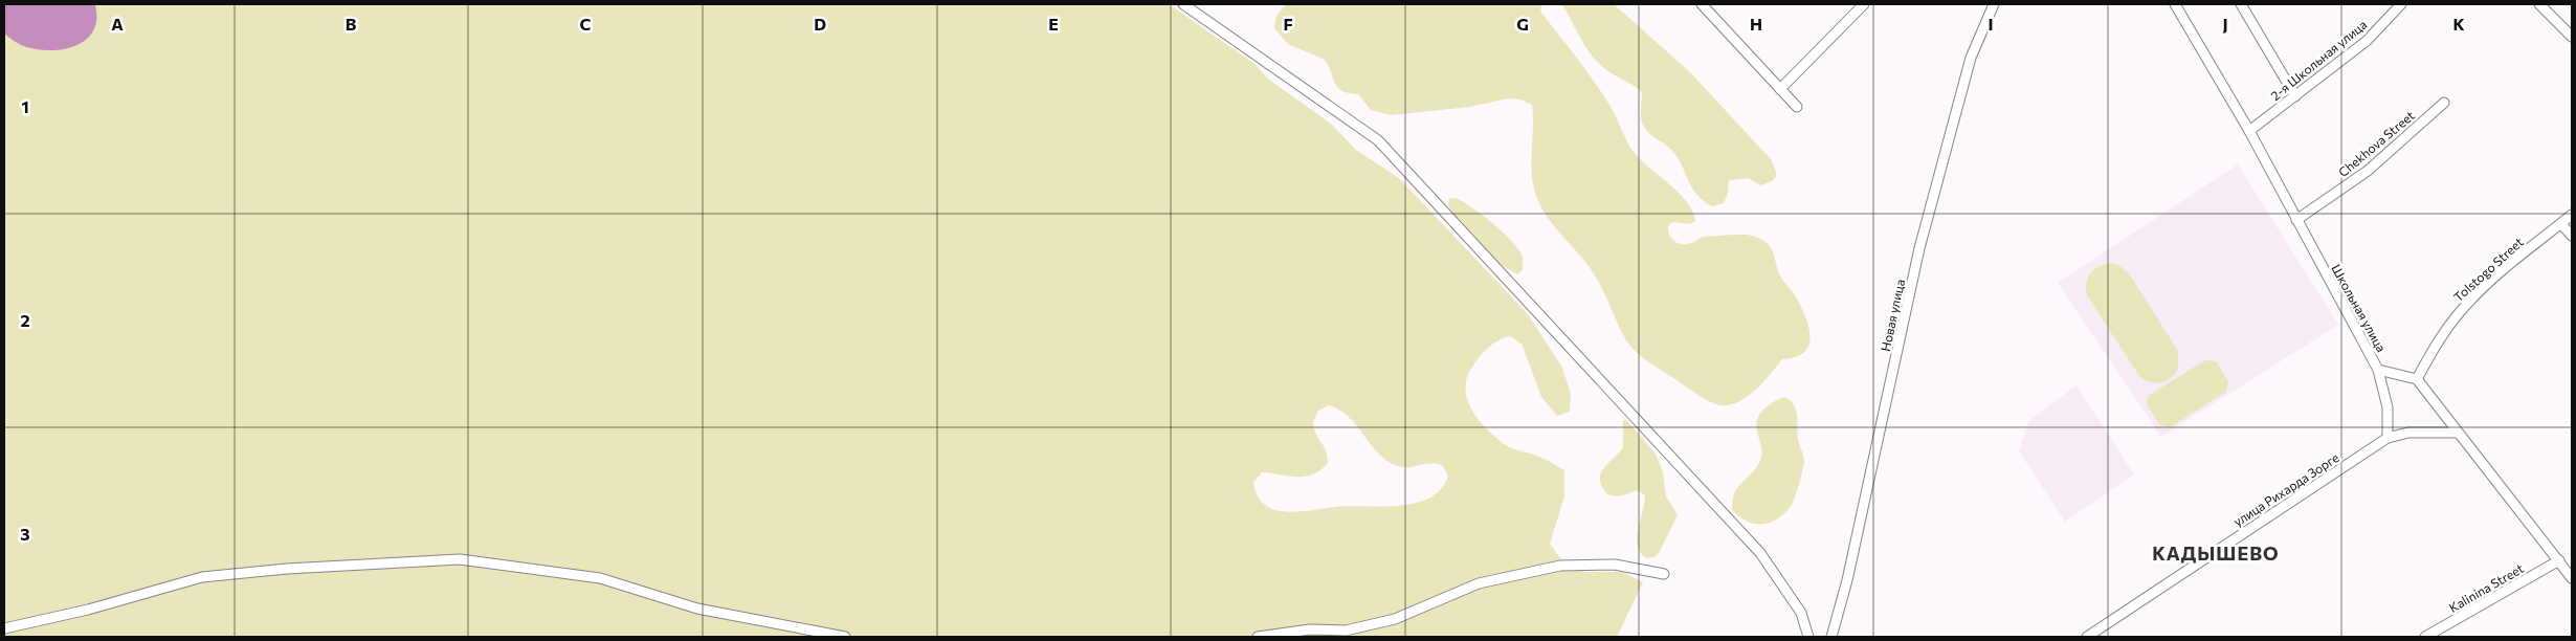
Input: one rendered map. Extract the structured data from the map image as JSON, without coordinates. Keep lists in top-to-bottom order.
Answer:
{
  "streets": {
    "street": [
      "2-я Школьная улица",
      "Chekhova Street",
      "Tolstogo Street",
      "Школьная улица",
      "Новая улица",
      "улица Рихарда Зорге",
      "Kalinina Street"
    ]
  },
  "crossings": [
    ["2-я Школьная улица", "Школьная улица"],
    ["Chekhova Street", "Школьная улица"],
    ["Tolstogo Street", "Школьная улица"]
  ],
  "districts": ["КАДЫШЕВО"],
  "grid": {
    "columns": [
      "A",
      "B",
      "C",
      "D",
      "E",
      "F",
      "G",
      "H",
      "I",
      "J",
      "K"
    ],
    "rows": ["1", "2", "3"]
  }
}
